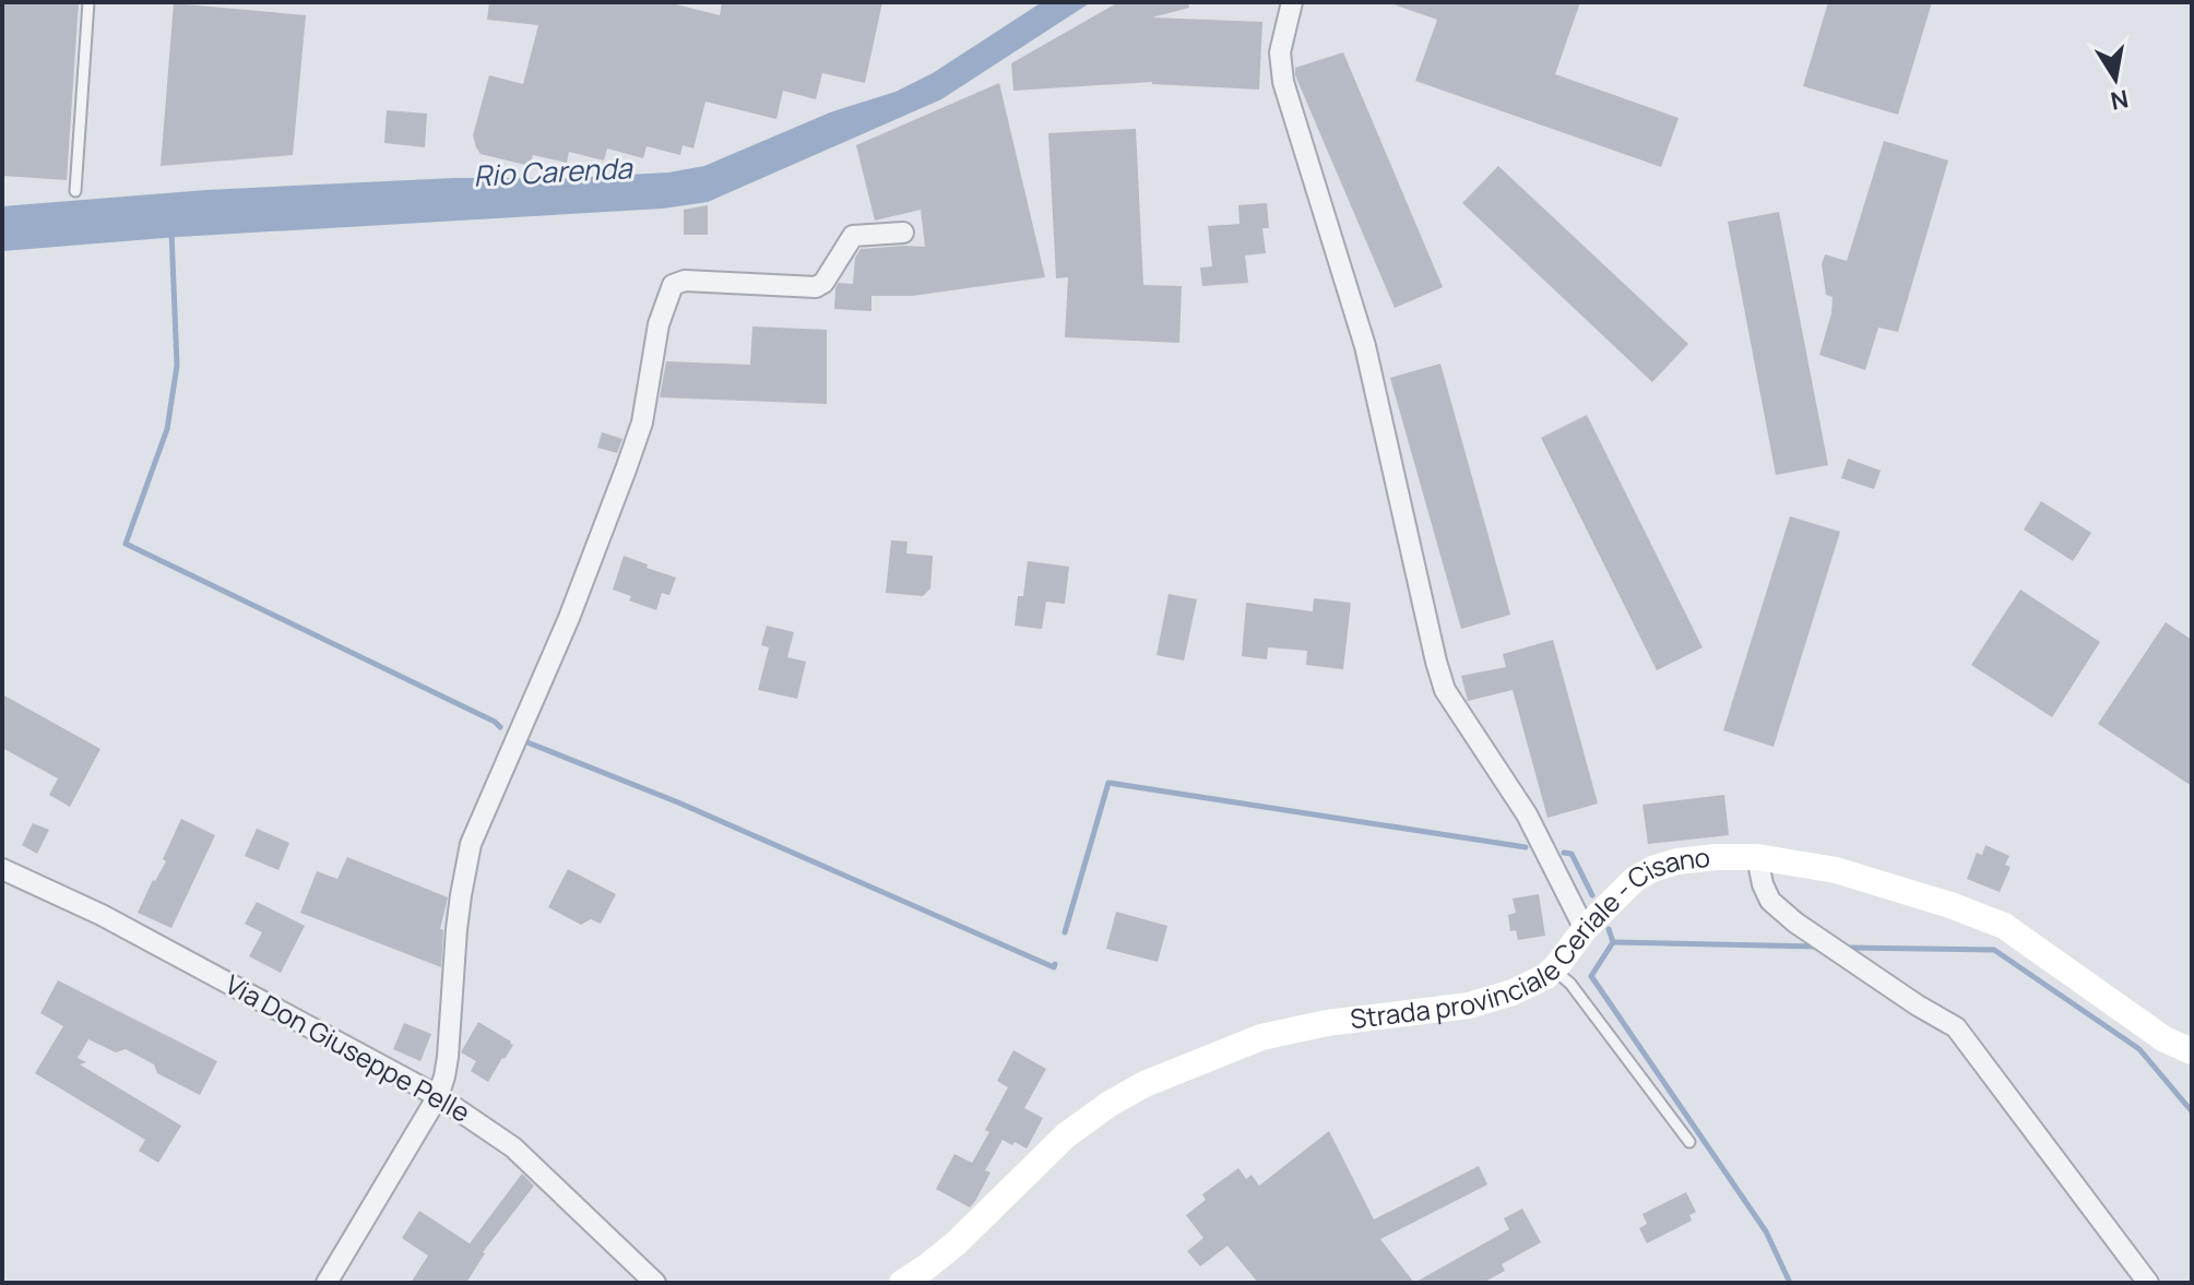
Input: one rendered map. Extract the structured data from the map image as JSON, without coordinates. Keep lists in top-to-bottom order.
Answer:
{
  "streets": {
    "main road": ["Strada provinciale Ceriale - Cisano"],
    "street": ["Via Don Giuseppe Pelle"]
  },
  "water": ["Rio Carenda"],
  "north": "bottom"
}
